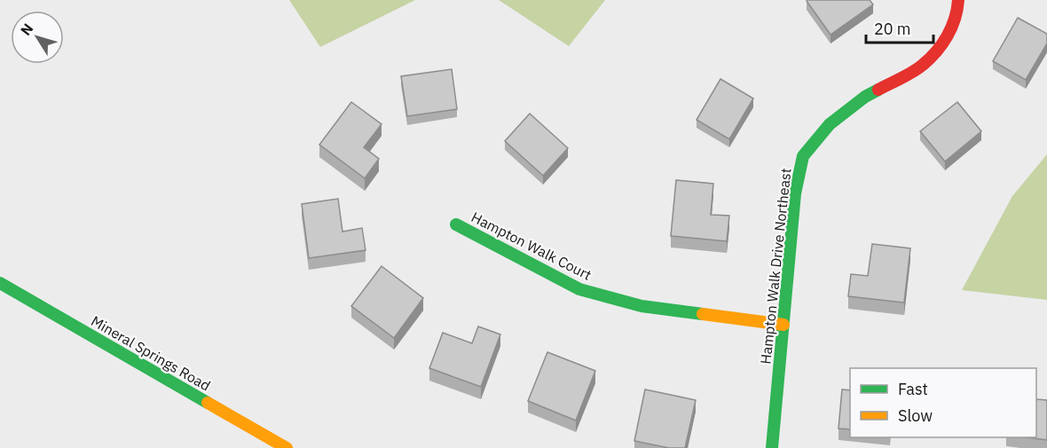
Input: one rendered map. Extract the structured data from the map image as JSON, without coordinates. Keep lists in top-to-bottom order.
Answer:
{
  "streets": {
    "street": ["Hampton Walk Court", "Hampton Walk Drive Northeast", "Mineral Springs Road"]
  },
  "crossings": [
    ["Hampton Walk Court", "Hampton Walk Drive Northeast"]
  ],
  "legend": ["Fast", "Slow"],
  "scale_bar": "20 m",
  "north": "top left"
}
